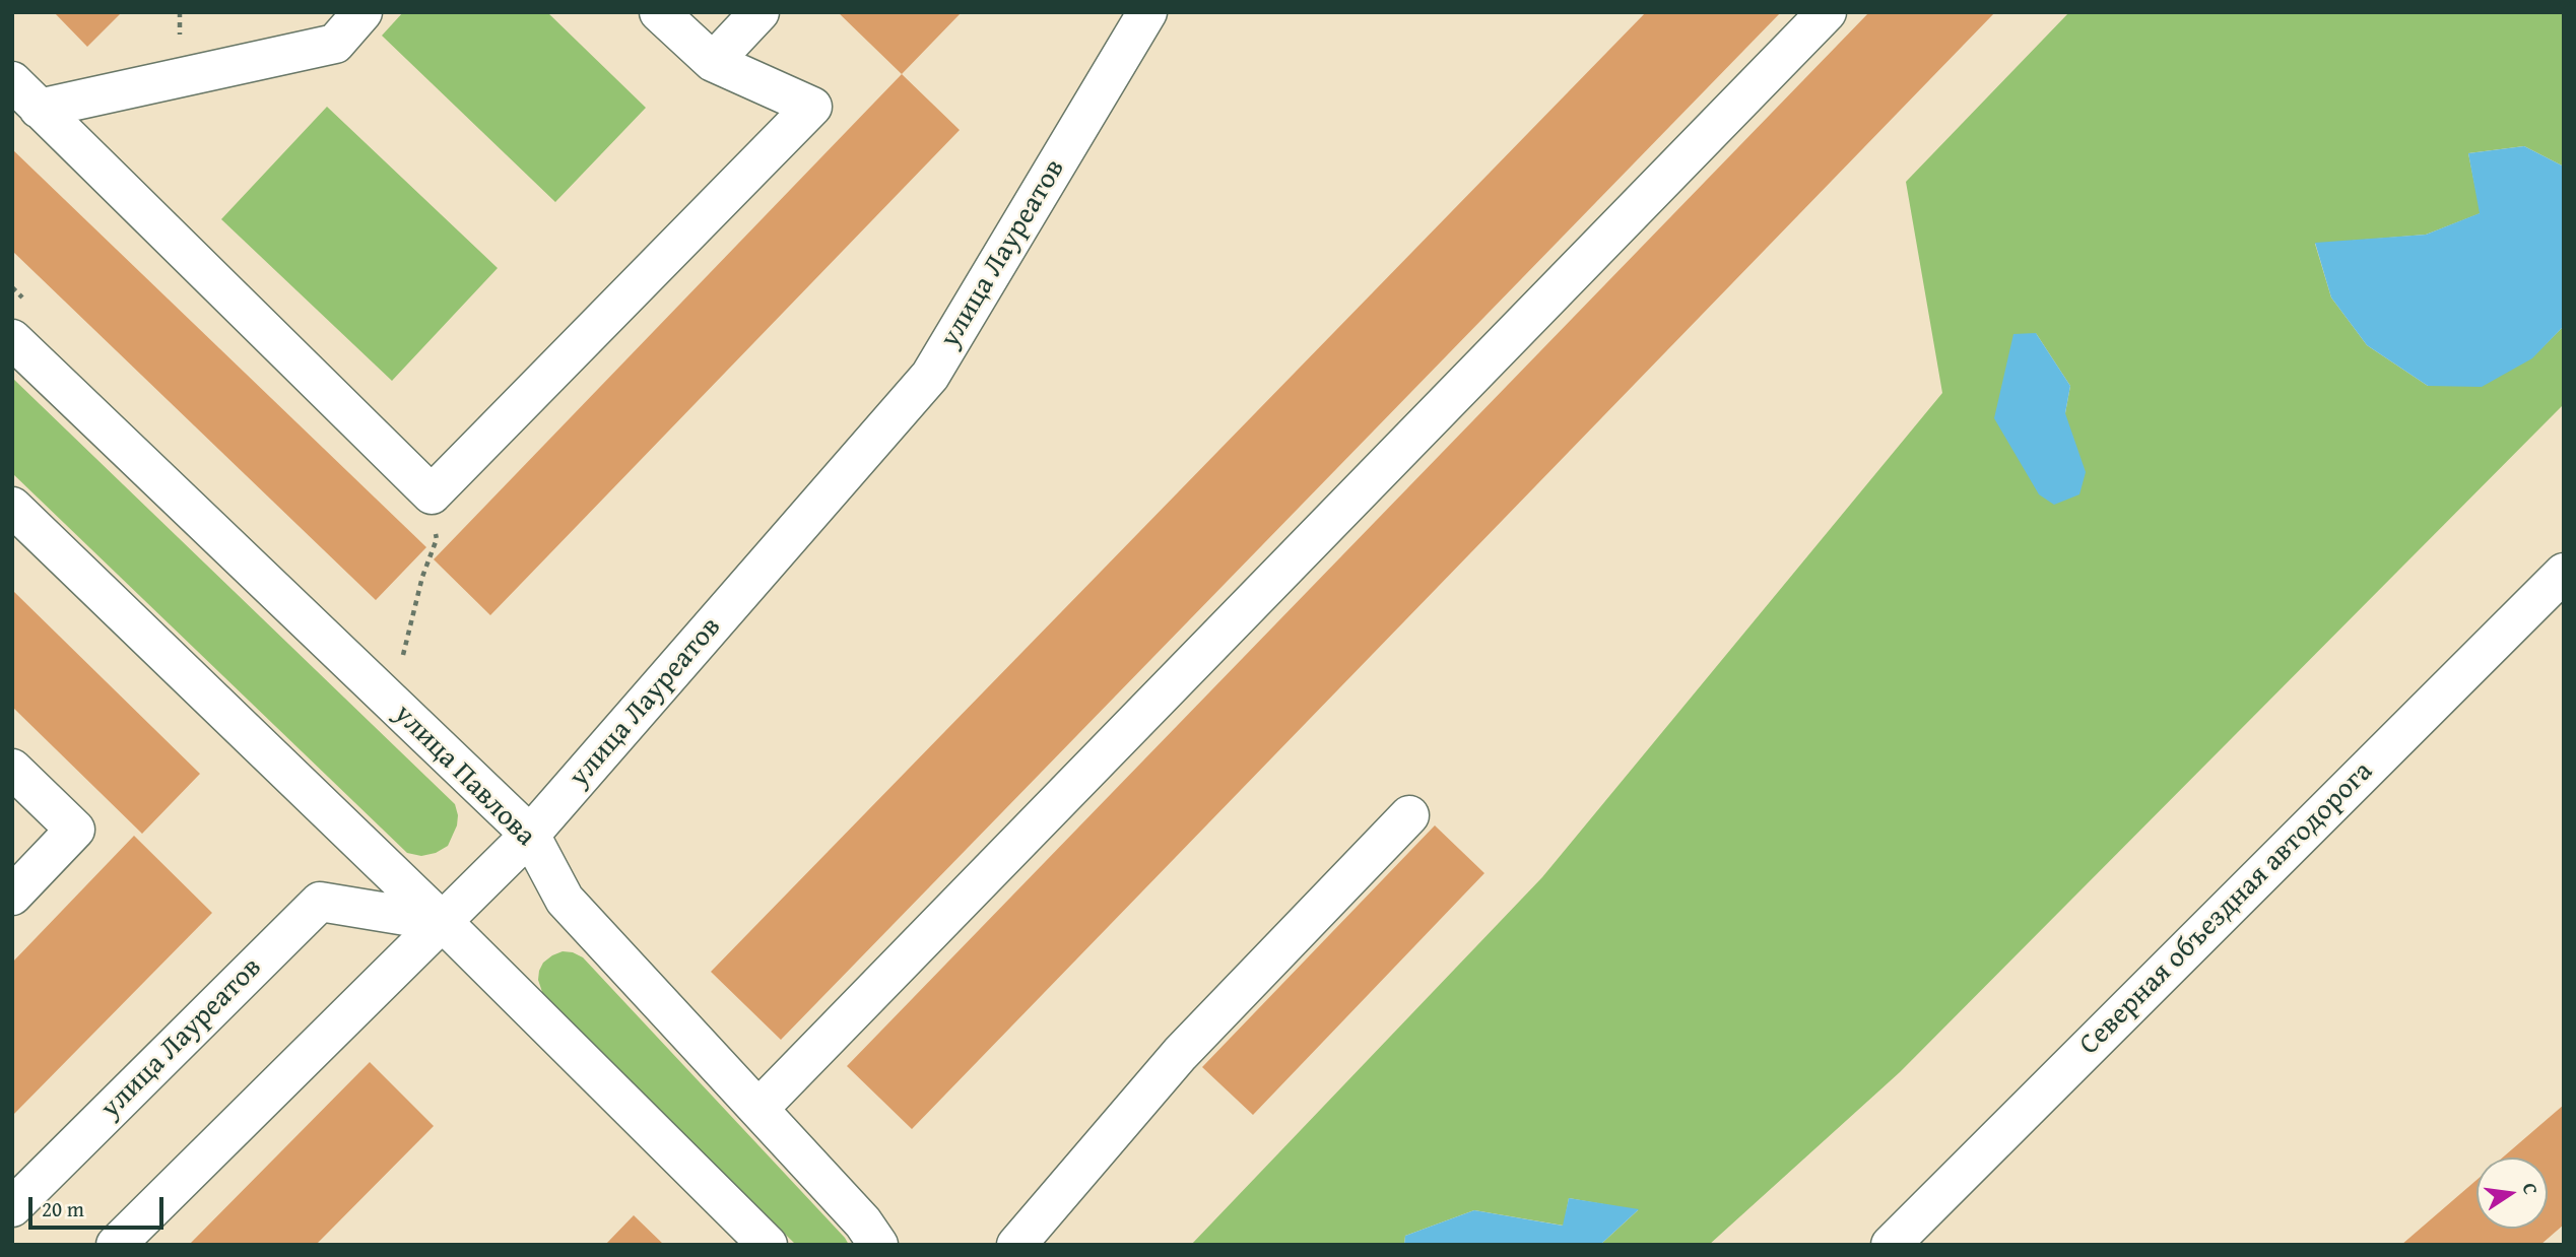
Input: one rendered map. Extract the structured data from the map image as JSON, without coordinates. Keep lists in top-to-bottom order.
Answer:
{
  "streets": {
    "street": ["улица Лауреатов", "улица Павлова", "Северная объездная автодорога"]
  },
  "crossings": [
    ["улица Лауреатов", "улица Павлова"]
  ],
  "scale_bar": "20 m",
  "north": "right"
}
